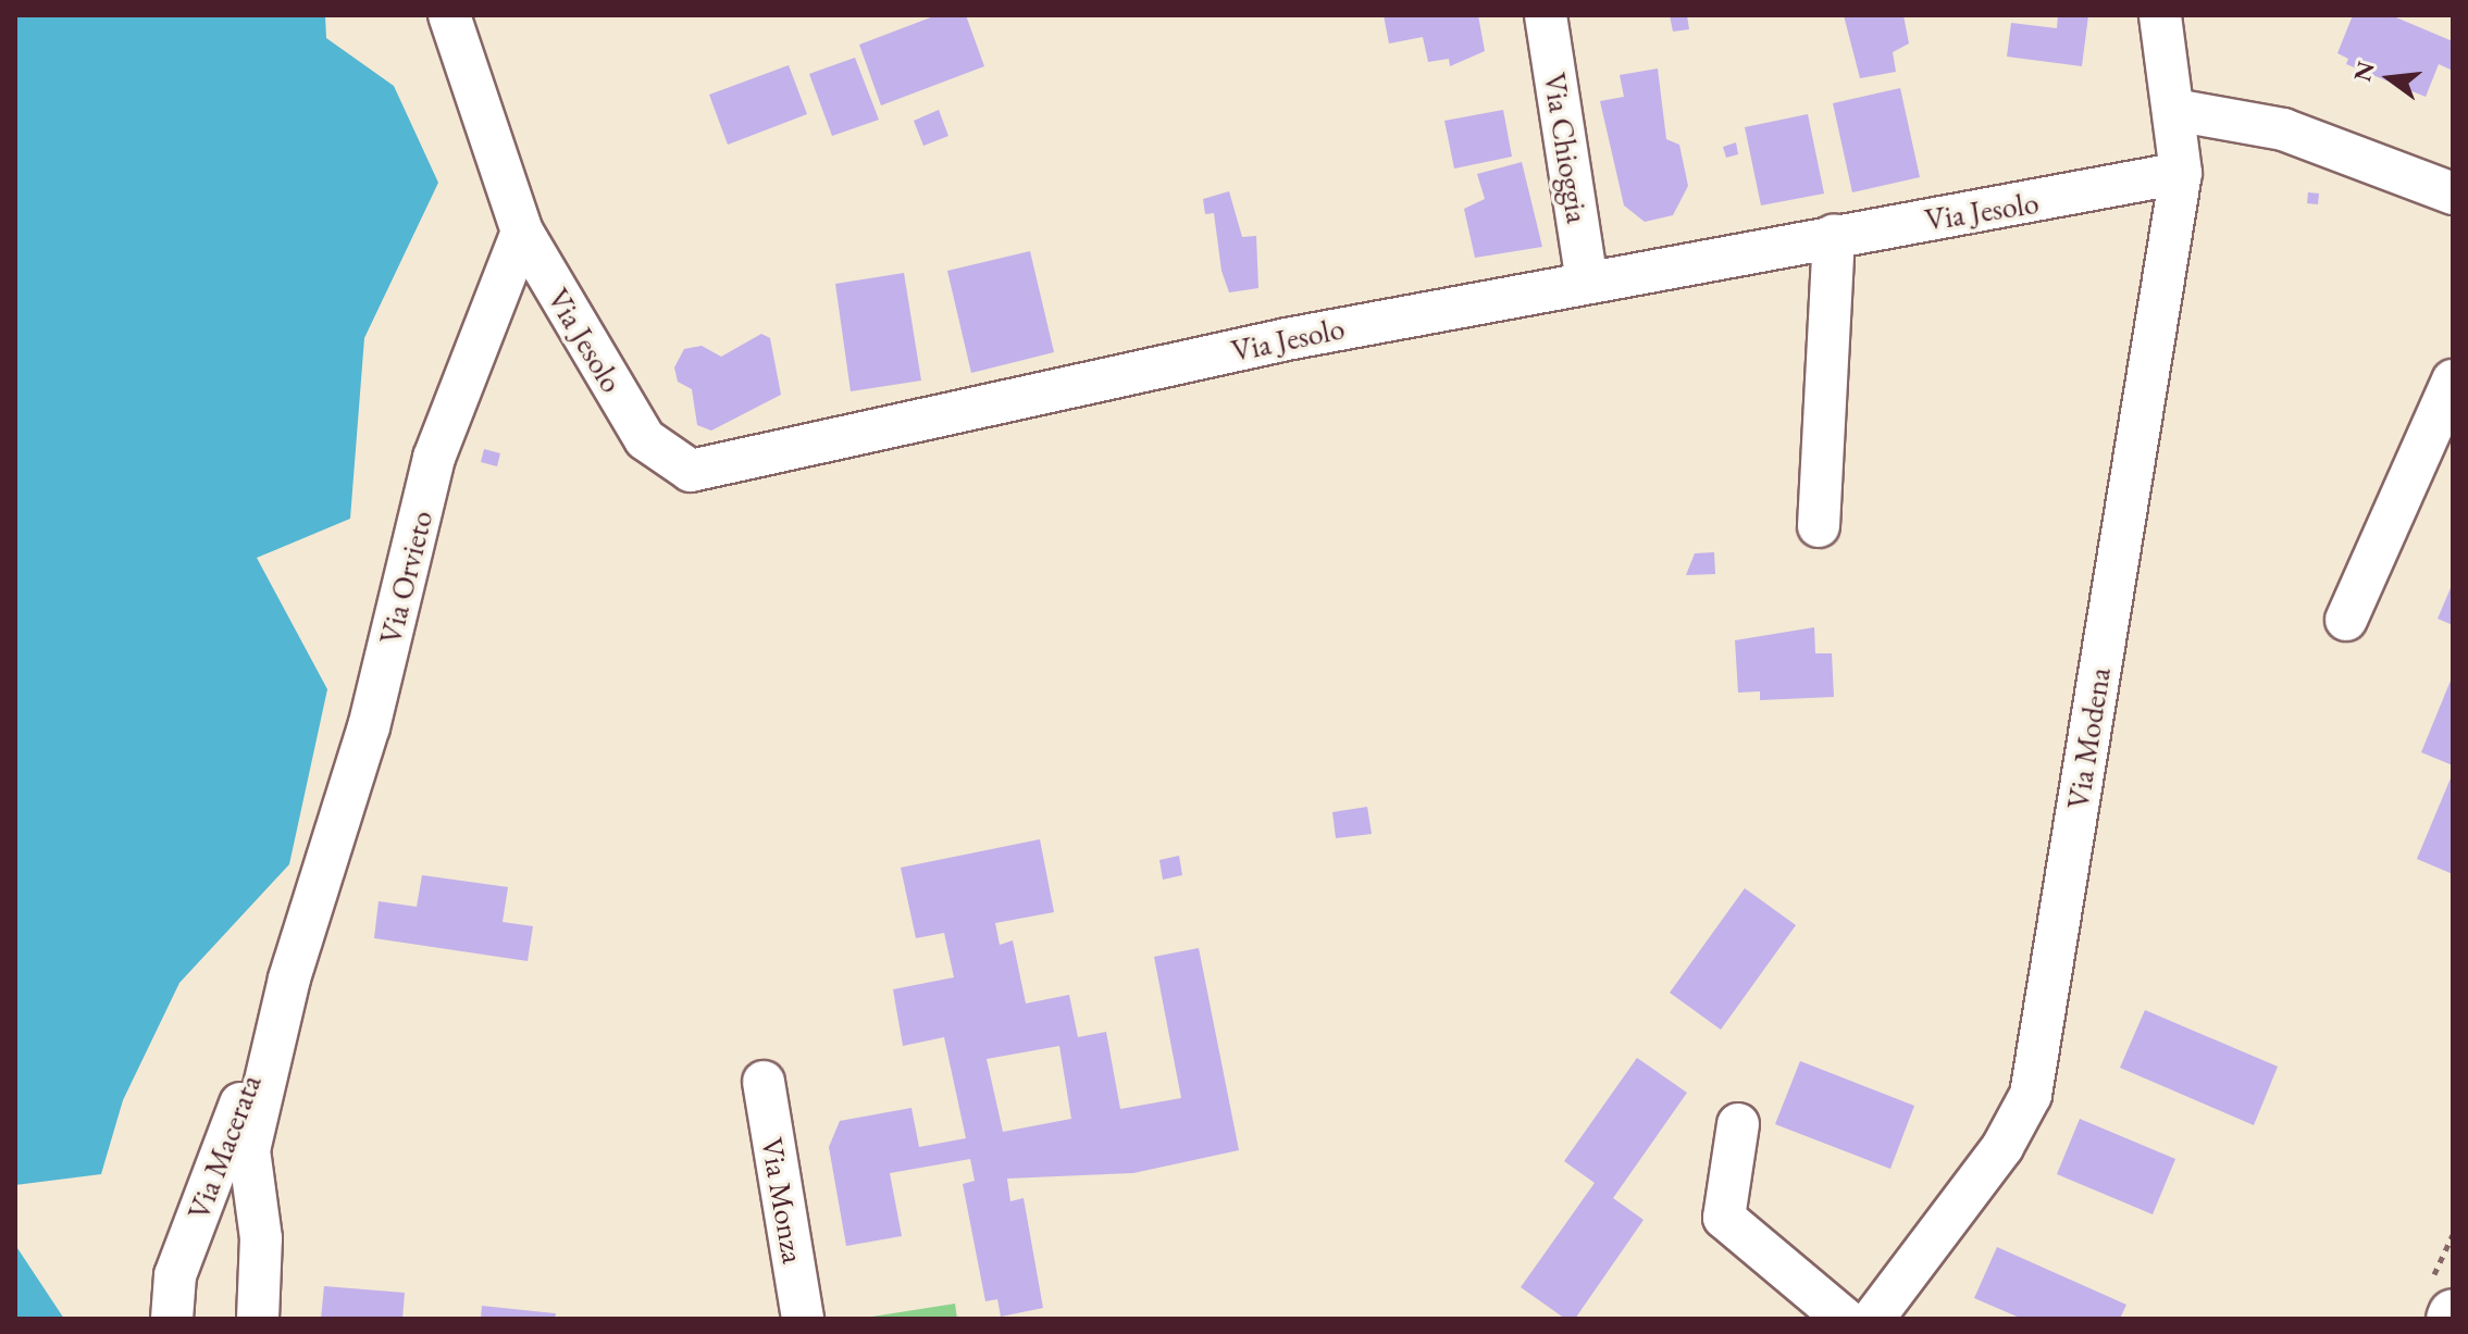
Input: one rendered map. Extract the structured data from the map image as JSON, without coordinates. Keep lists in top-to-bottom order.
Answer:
{
  "streets": {
    "street": [
      "Via Chioggia",
      "Via Jesolo",
      "Via Orvieto",
      "Via Modena",
      "Via Macerata",
      "Via Monza"
    ]
  },
  "crossings": [
    ["Via Chioggia", "Via Jesolo"],
    ["Via Jesolo", "Via Orvieto"],
    ["Via Jesolo", "Via Modena"],
    ["Via Orvieto", "Via Macerata"]
  ],
  "north": "left"
}
